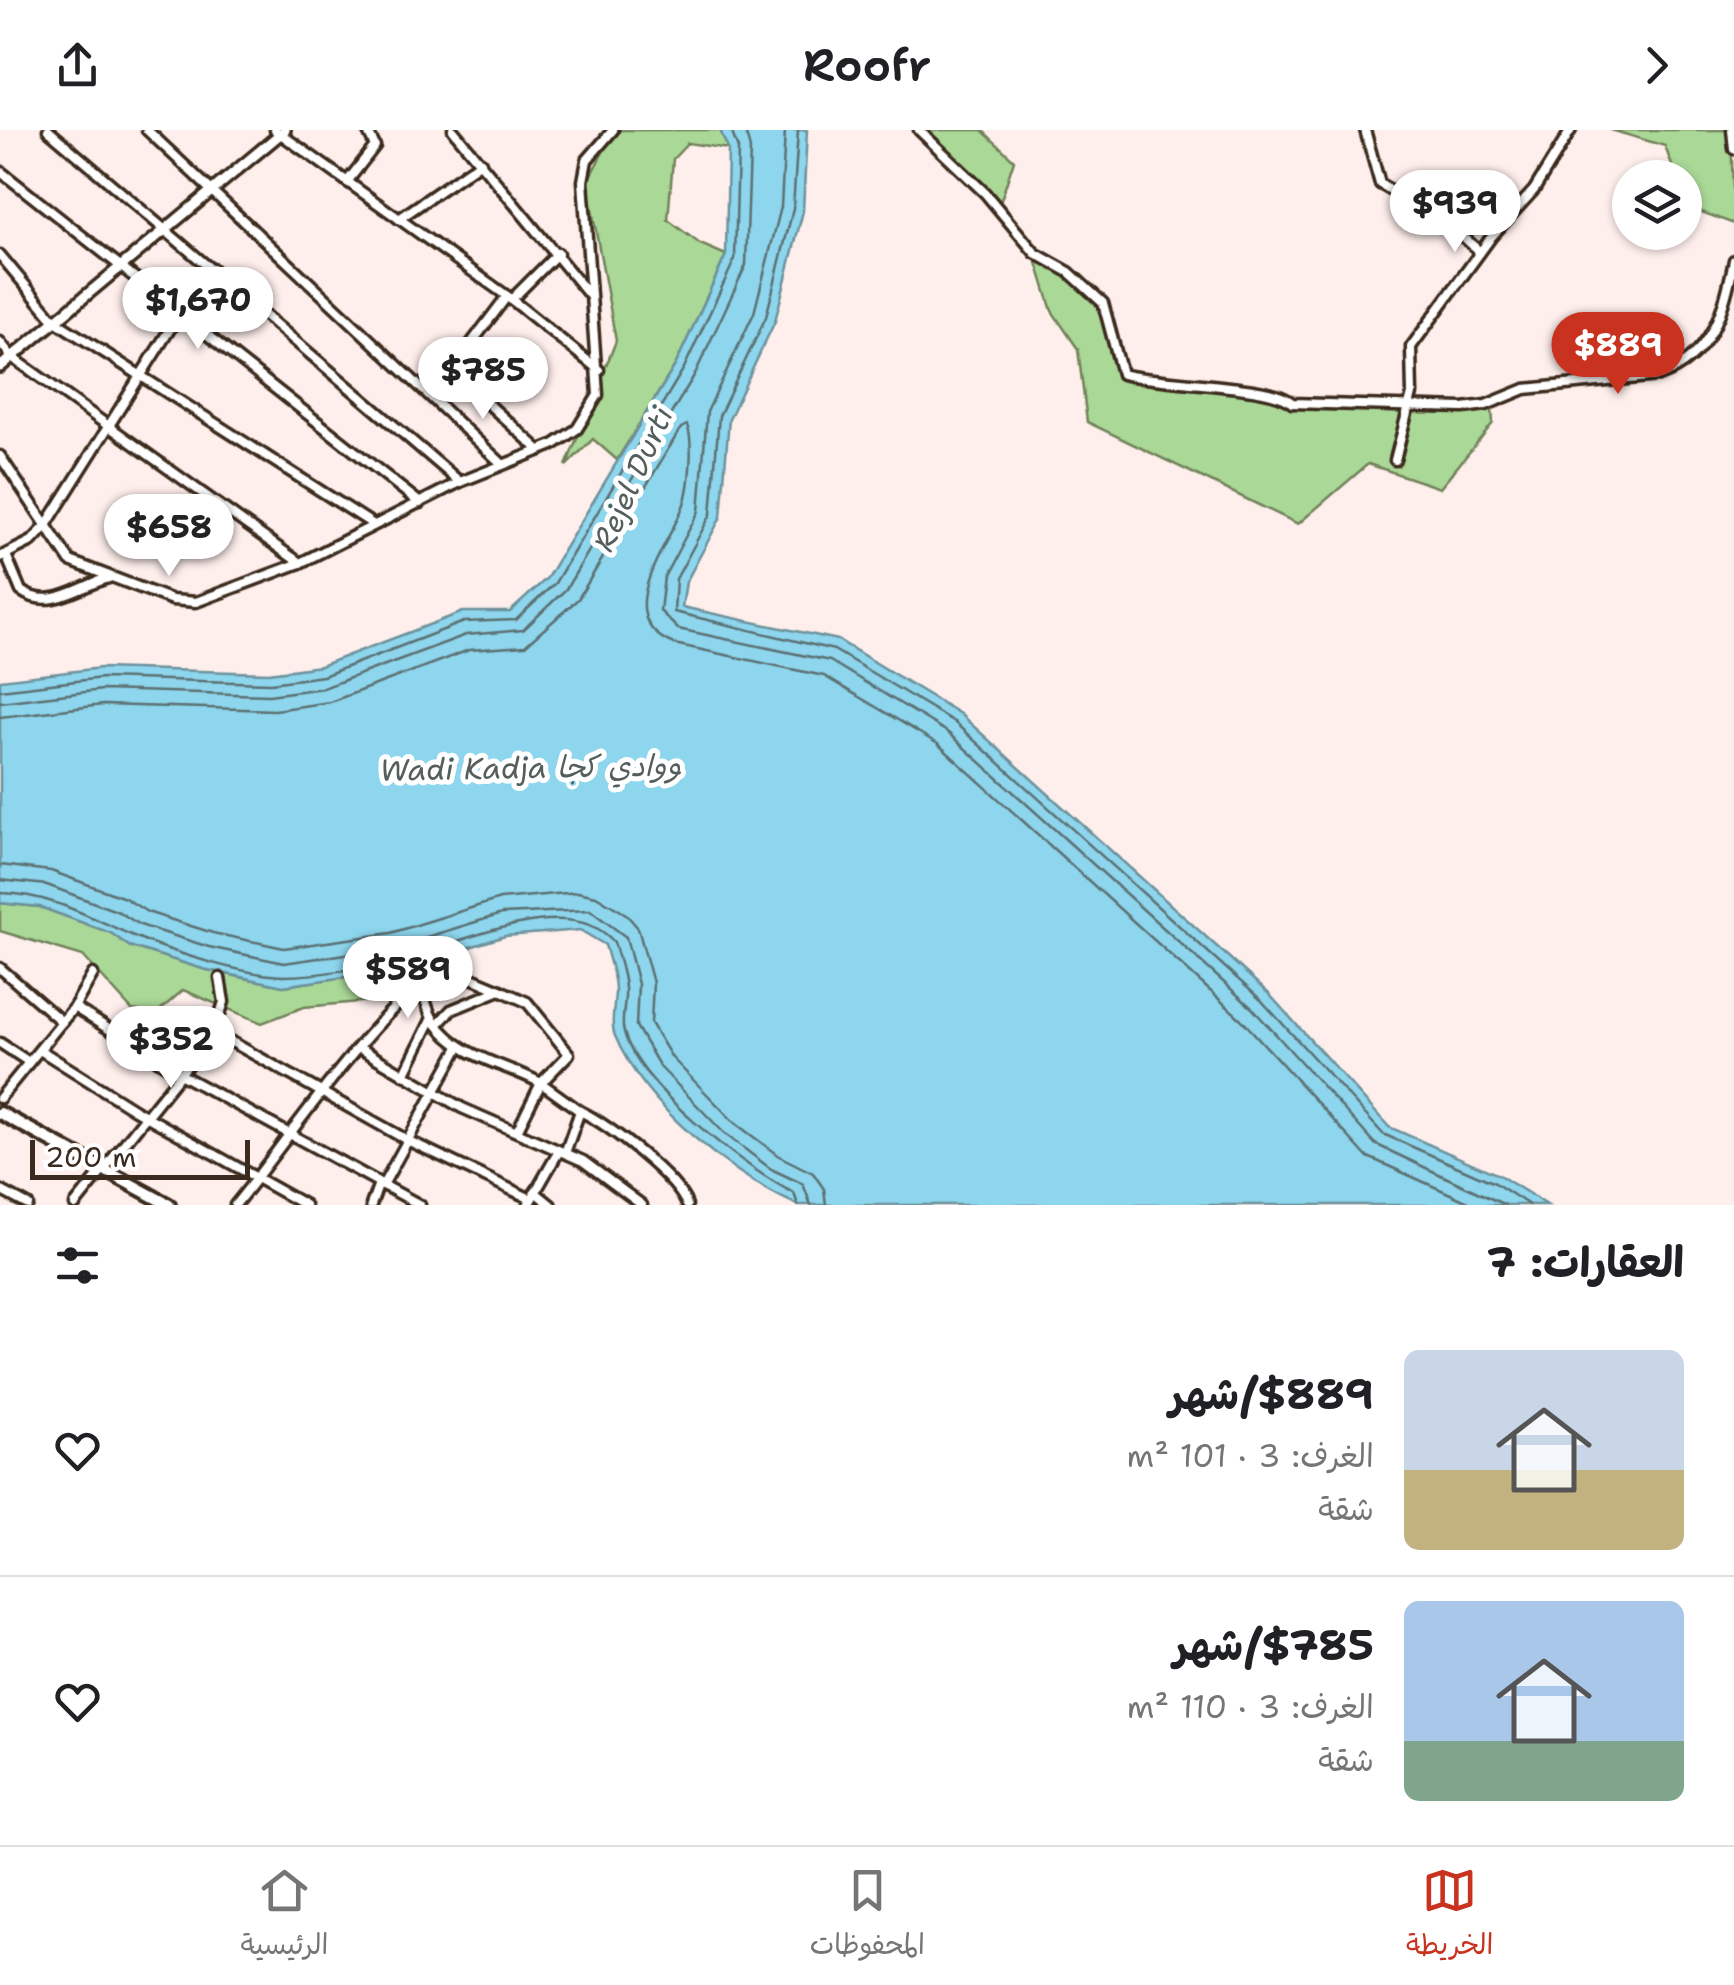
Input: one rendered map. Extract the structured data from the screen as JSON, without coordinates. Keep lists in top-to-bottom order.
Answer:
{
  "water": ["Rejel Durti", "Wadi Kadja ووادي كجا"],
  "scale_bar": "200 m",
  "page": {
    "header": "Roofr",
    "price": [
      "$939",
      "$1,670",
      "$889",
      "$785",
      "$658",
      "$589",
      "$352"
    ],
    "scale": "200 m",
    "heading": "العقارات: 7",
    "list": [
      {
        "name": "$889/شهر",
        "note": "الغرف: 3 · 101 m² · شقة"
      },
      {
        "name": "$785/شهر",
        "note": "الغرف: 3 · 110 m² · شقة"
      }
    ],
    "tabs": ["الخريطة", "المحفوظات", "الرئيسية"]
  }
}
